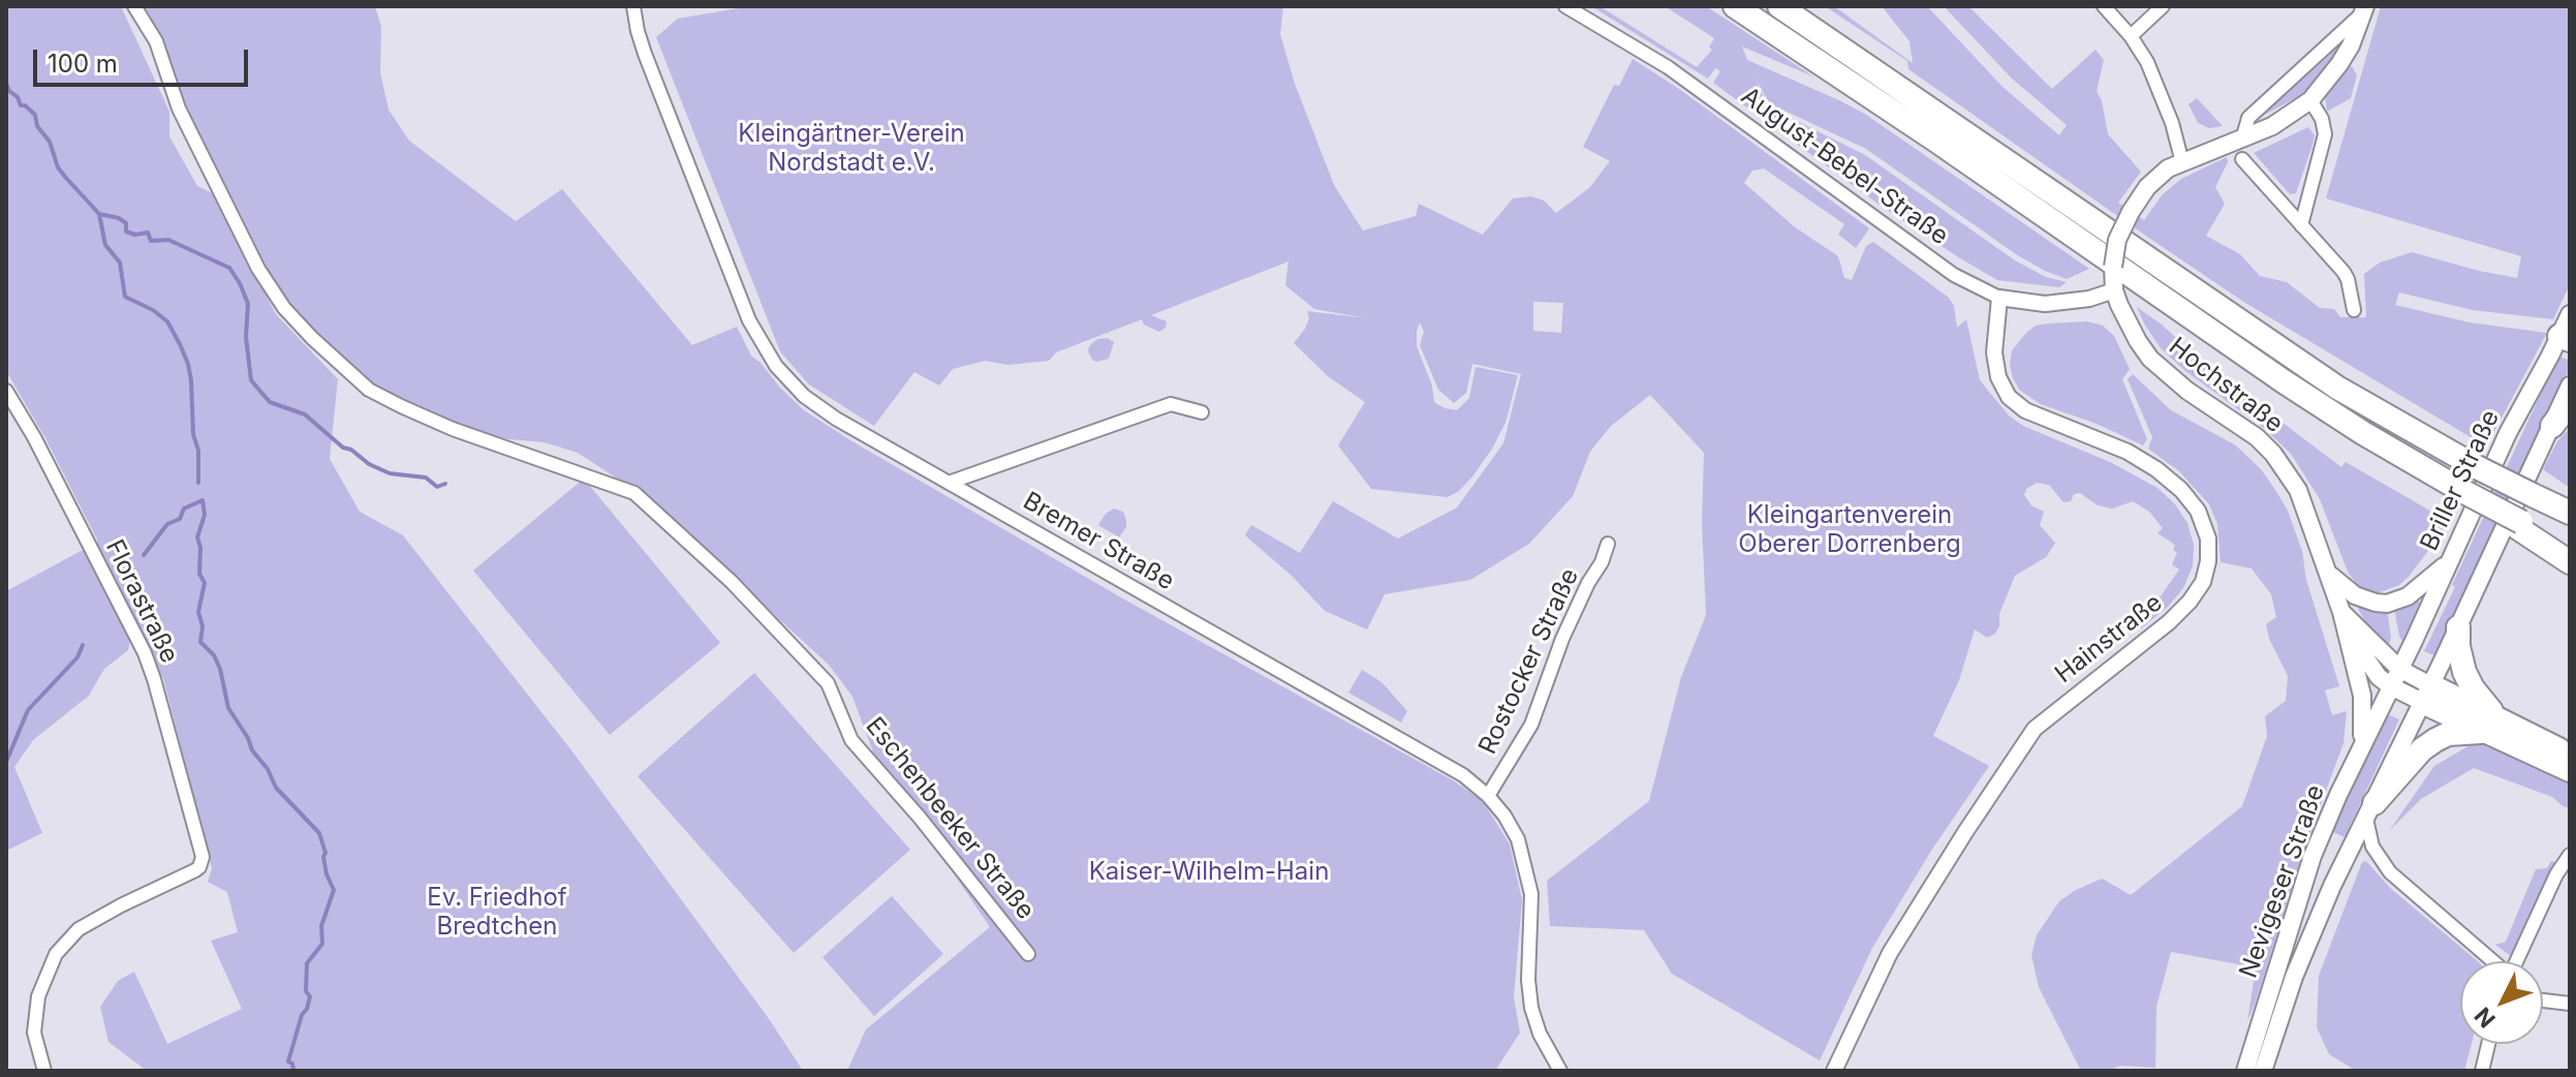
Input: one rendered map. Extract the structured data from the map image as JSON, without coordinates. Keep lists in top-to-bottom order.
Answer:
{
  "streets": {
    "main road": ["Hochstraße", "Briller Straße", "Nevigeser Straße"],
    "street": [
      "August-Bebel-Straße",
      "Bremer Straße",
      "Florastraße",
      "Hainstraße",
      "Rostocker Straße",
      "Eschenbeeker Straße"
    ]
  },
  "crossings": [
    ["August-Bebel-Straße", "Hochstraße"],
    ["August-Bebel-Straße", "Hainstraße"],
    ["Hochstraße", "Briller Straße"],
    ["Hochstraße", "Nevigeser Straße"],
    ["Briller Straße", "Nevigeser Straße"],
    ["Bremer Straße", "Rostocker Straße"]
  ],
  "parks": [
    "Kleingärtner-Verein Nordstadt e.V.",
    "Kleingartenverein Oberer Dorrenberg",
    "Kaiser-Wilhelm-Hain",
    "Ev. Friedhof Bredtchen"
  ],
  "scale_bar": "100 m",
  "north": "bottom left"
}
